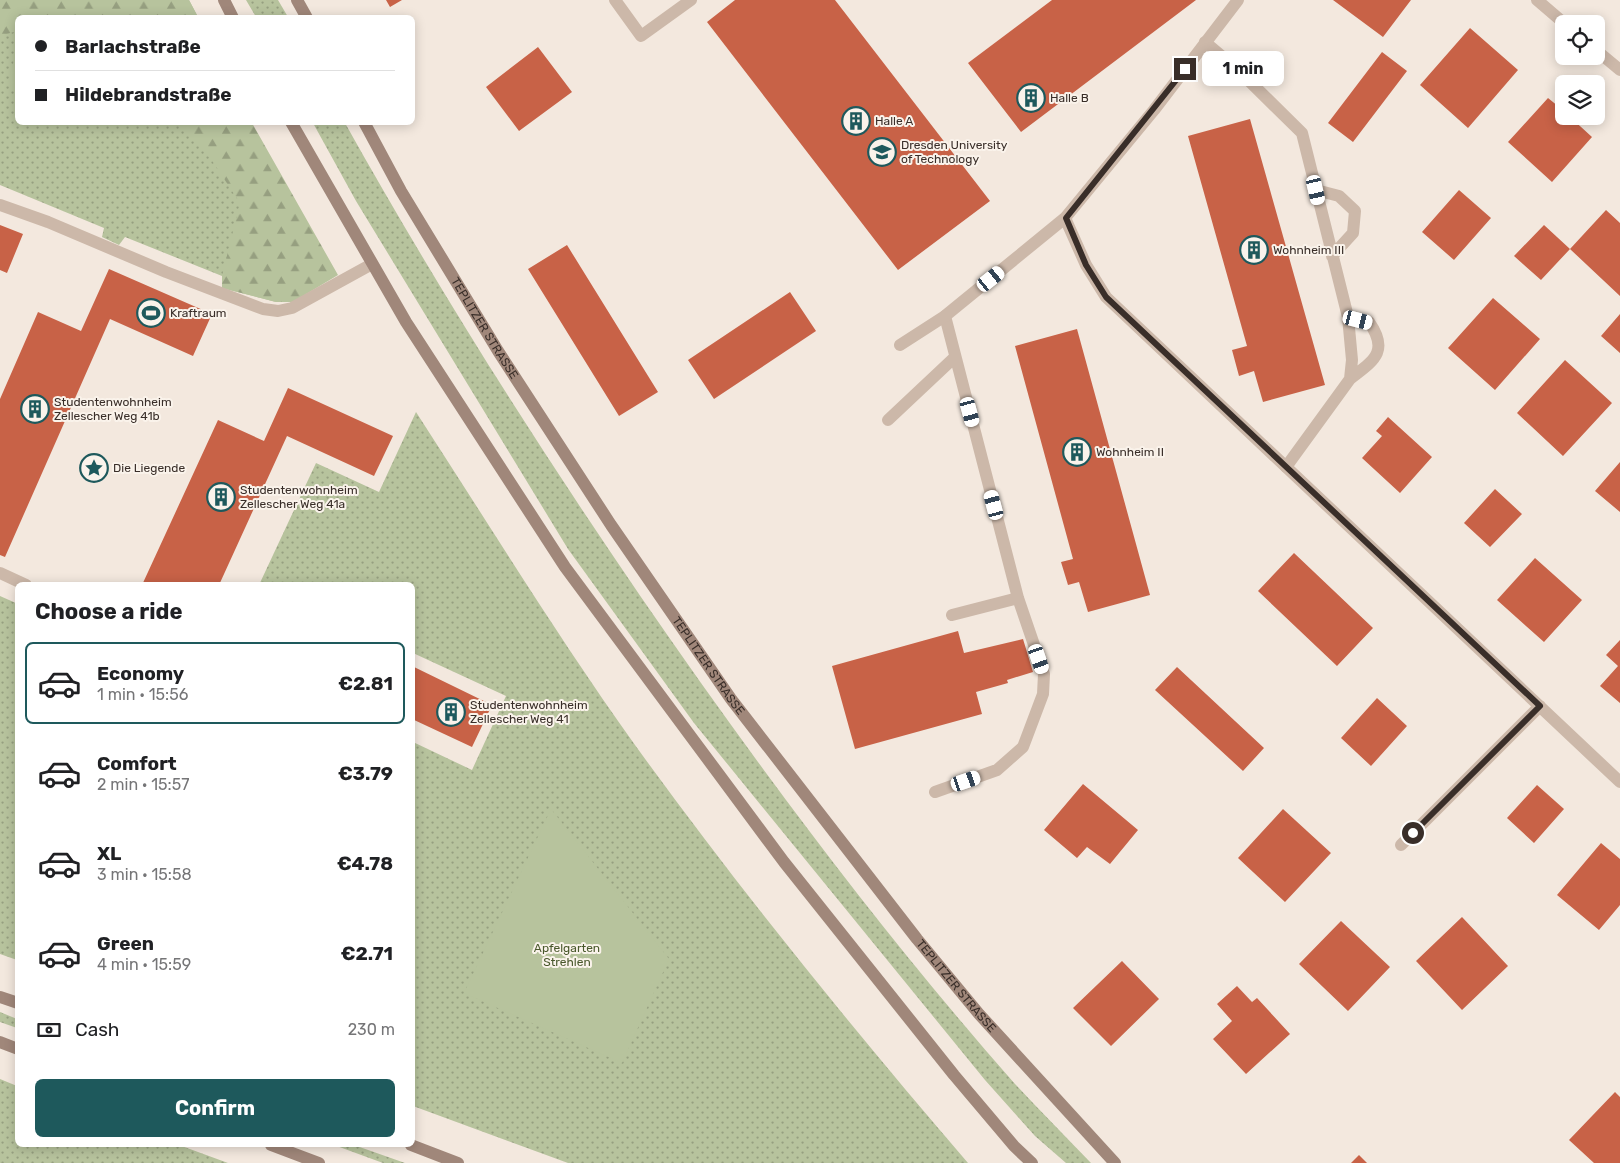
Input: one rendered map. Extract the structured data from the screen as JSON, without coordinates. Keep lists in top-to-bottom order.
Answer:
{
  "streets": {
    "main road": ["TEPLITZER STRASSE"]
  },
  "parks": ["Apfelgarten Strehlen"],
  "places": {
    "building": [
      "Halle B",
      "Halle A",
      "Wohnheim III",
      "Studentenwohnheim Zellescher Weg 41b",
      "Wohnheim II",
      "Studentenwohnheim Zellescher Weg 41a",
      "Studentenwohnheim Zellescher Weg 41"
    ],
    "school or university": ["Dresden University of Technology"],
    "sports": ["Kraftraum"],
    "place": ["Die Liegende"]
  },
  "page": {
    "banner": ["Barlachstraße", "Hildebrandstraße"],
    "bubble": "1 min",
    "heading": "Choose a ride",
    "list": [
      {
        "name": "Economy",
        "note": "1 min · 15:56",
        "value": "€2.81"
      },
      {
        "name": "Comfort",
        "note": "2 min · 15:57",
        "value": "€3.79"
      },
      {
        "name": "XL",
        "note": "3 min · 15:58",
        "value": "€4.78"
      },
      {
        "name": "Green",
        "note": "4 min · 15:59",
        "value": "€2.71"
      }
    ],
    "pay": ["Cash", "230 m"],
    "buttons": "Confirm"
  }
}
